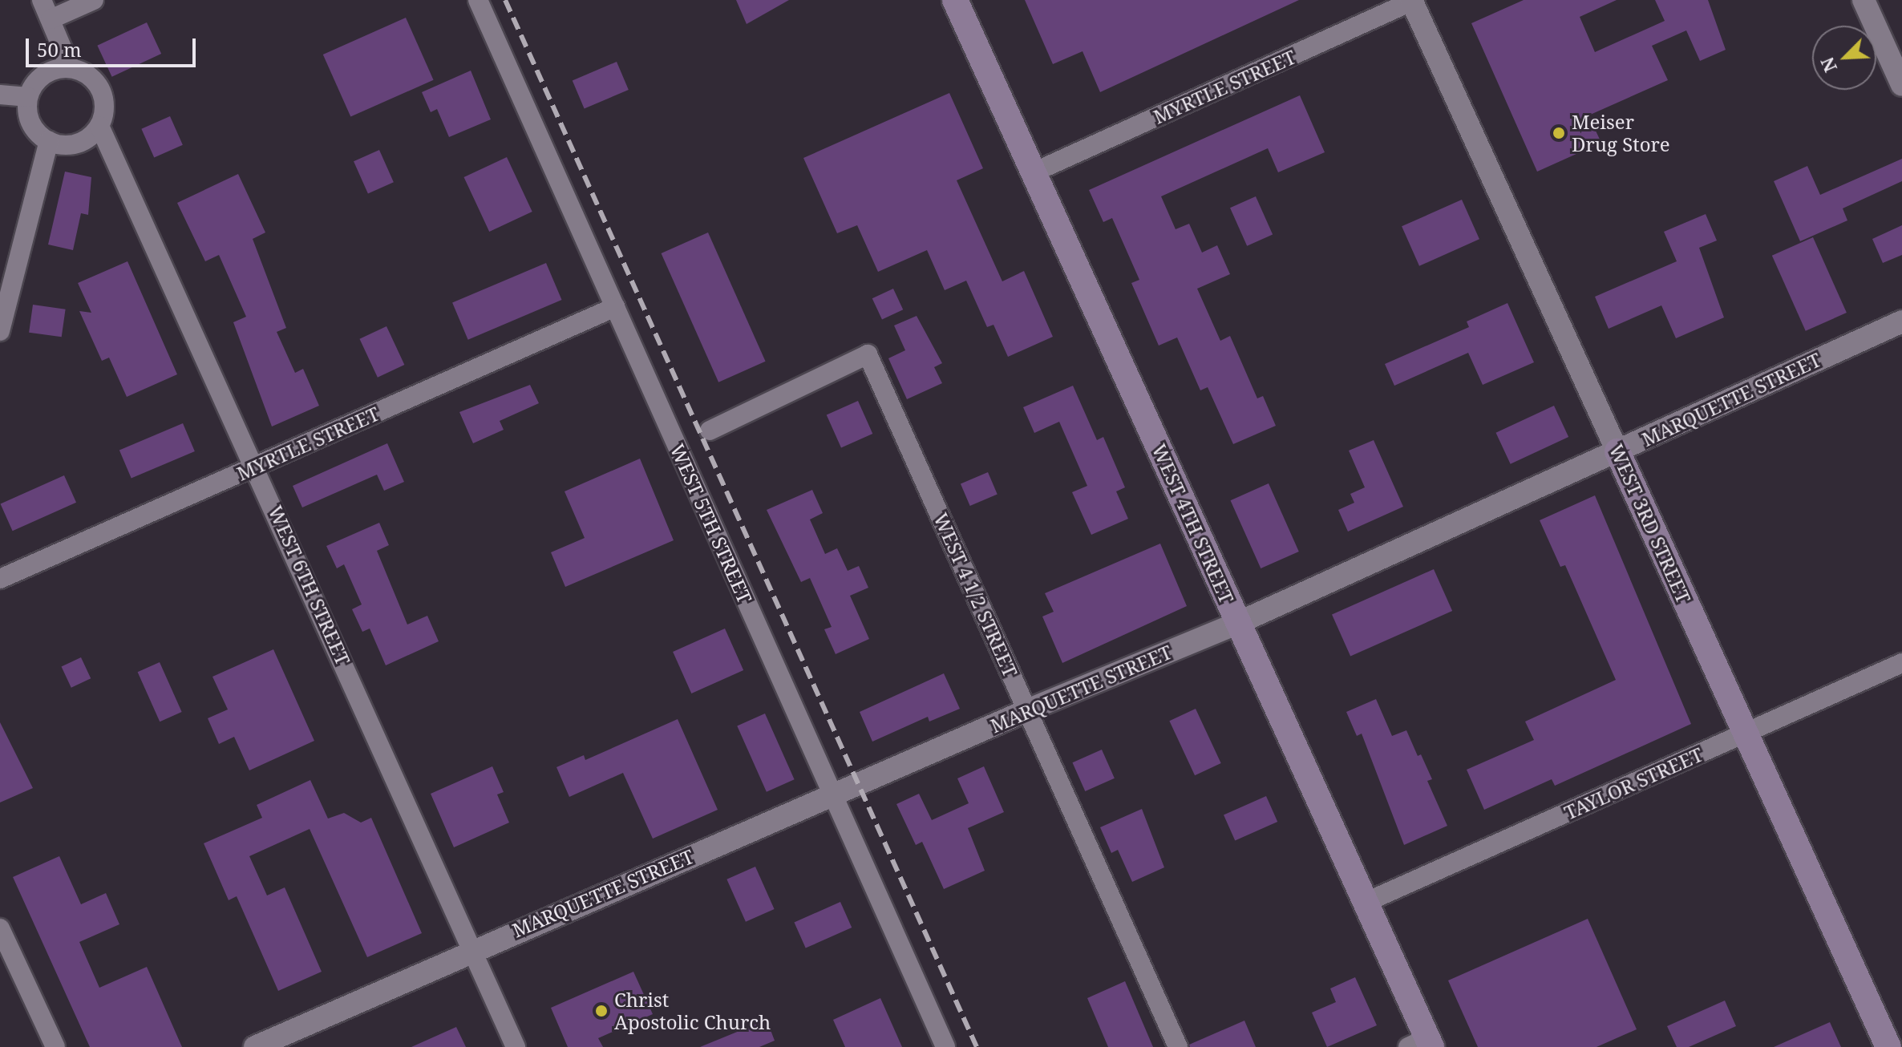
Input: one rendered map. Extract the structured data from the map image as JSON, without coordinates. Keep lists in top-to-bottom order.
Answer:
{
  "streets": {
    "main road": ["WEST 4TH STREET", "WEST 3RD STREET"],
    "street": [
      "MYRTLE STREET",
      "MARQUETTE STREET",
      "WEST 5TH STREET",
      "WEST 6TH STREET",
      "WEST 4 1/2 STREET",
      "TAYLOR STREET"
    ]
  },
  "crossings": [
    ["MYRTLE STREET", "WEST 5TH STREET"],
    ["MYRTLE STREET", "WEST 4TH STREET"],
    ["MYRTLE STREET", "WEST 3RD STREET"],
    ["MYRTLE STREET", "WEST 6TH STREET"],
    ["MARQUETTE STREET", "WEST 5TH STREET"],
    ["MARQUETTE STREET", "WEST 4TH STREET"],
    ["MARQUETTE STREET", "WEST 3RD STREET"],
    ["MARQUETTE STREET", "WEST 6TH STREET"],
    ["MARQUETTE STREET", "WEST 4 1/2 STREET"],
    ["WEST 4TH STREET", "TAYLOR STREET"],
    ["WEST 3RD STREET", "TAYLOR STREET"]
  ],
  "places": ["Meiser Drug Store", "Christ Apostolic Church"],
  "scale_bar": "50 m",
  "north": "bottom left"
}
